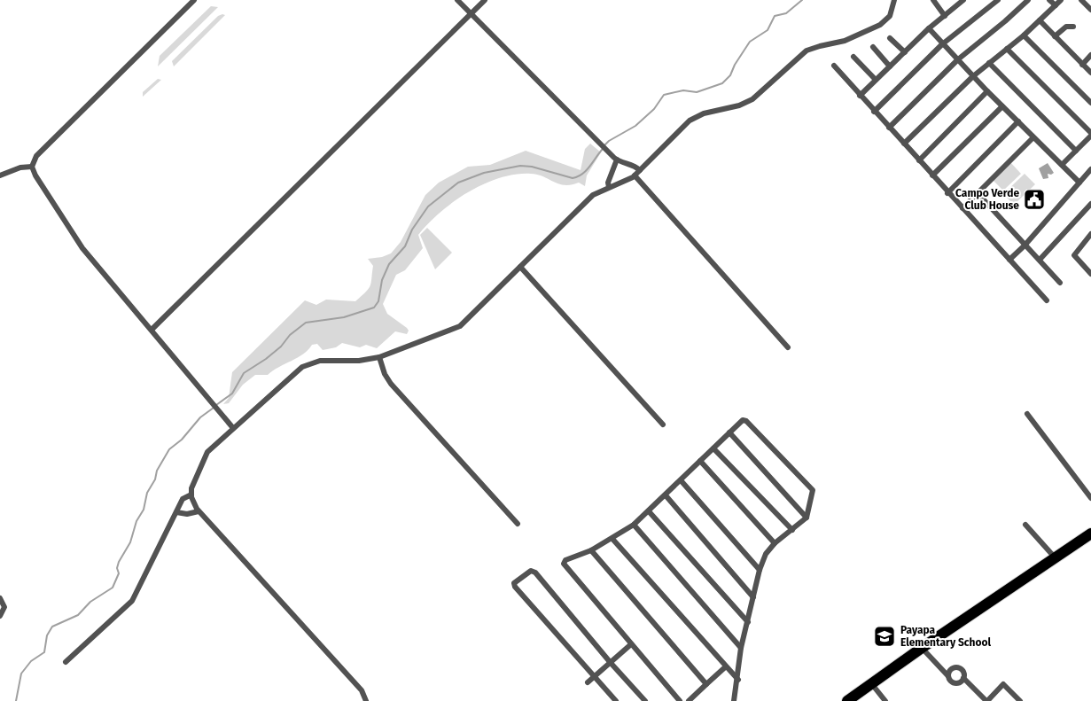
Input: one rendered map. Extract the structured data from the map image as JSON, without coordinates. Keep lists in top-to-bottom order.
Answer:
{
  "places": {
    "public building": ["Campo Verde Club House"],
    "school or university": ["Payapa Elementary School"]
  }
}
